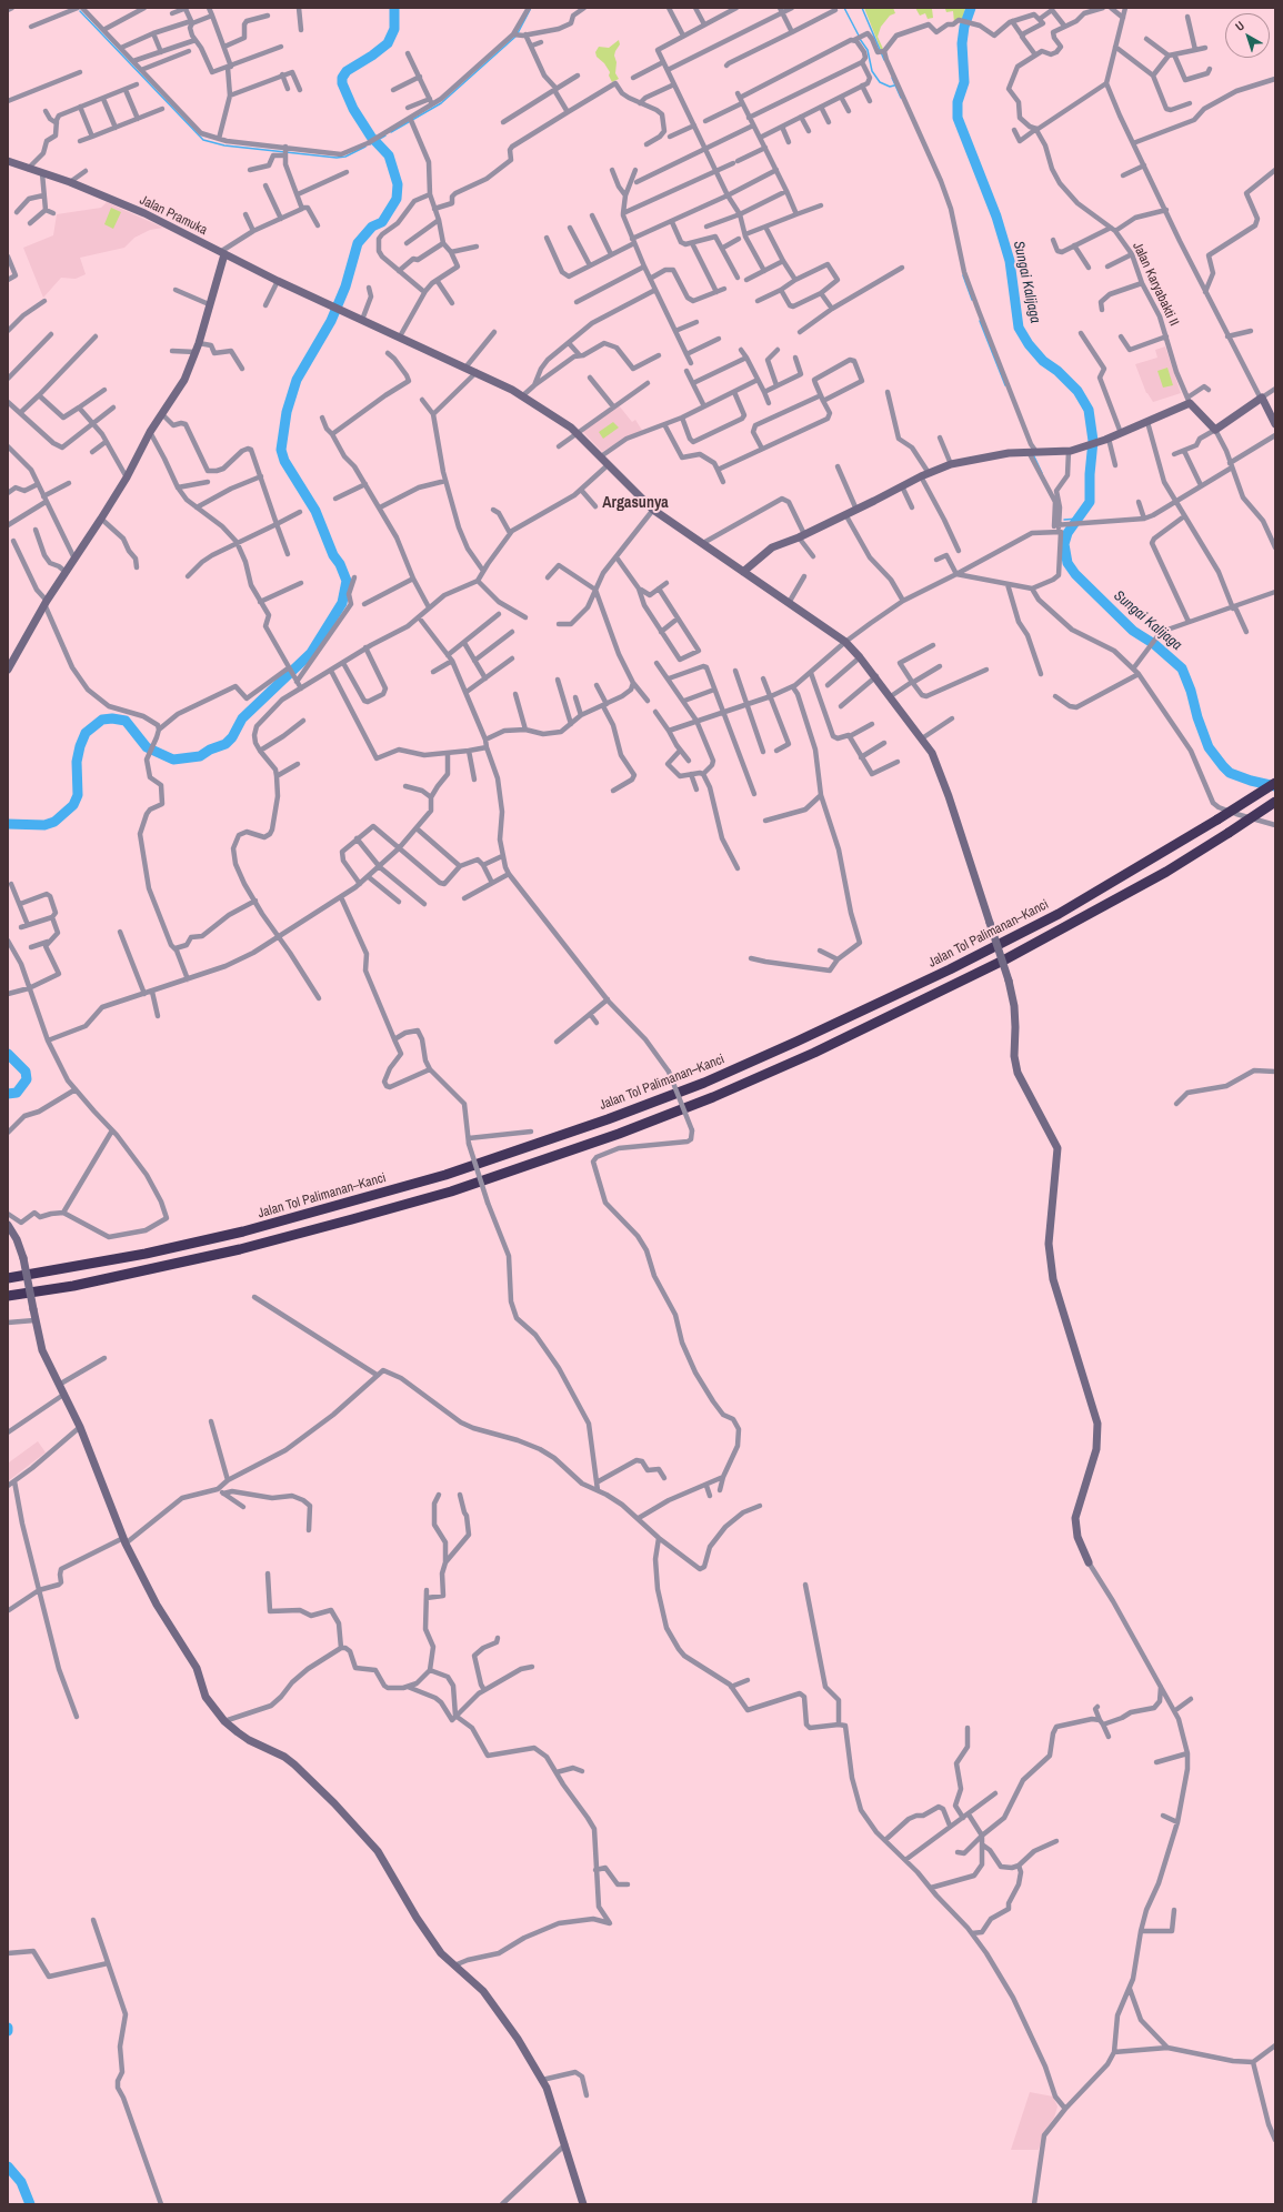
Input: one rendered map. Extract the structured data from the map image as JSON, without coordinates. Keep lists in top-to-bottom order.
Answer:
{
  "streets": {
    "highway": ["Jalan Tol Palimanan–Kanci"],
    "street": ["Jalan Pramuka", "Jalan Karyabakti II"]
  },
  "districts": ["Argasunya"],
  "water": ["Sungai Kalijaga"],
  "north": "top left"
}
